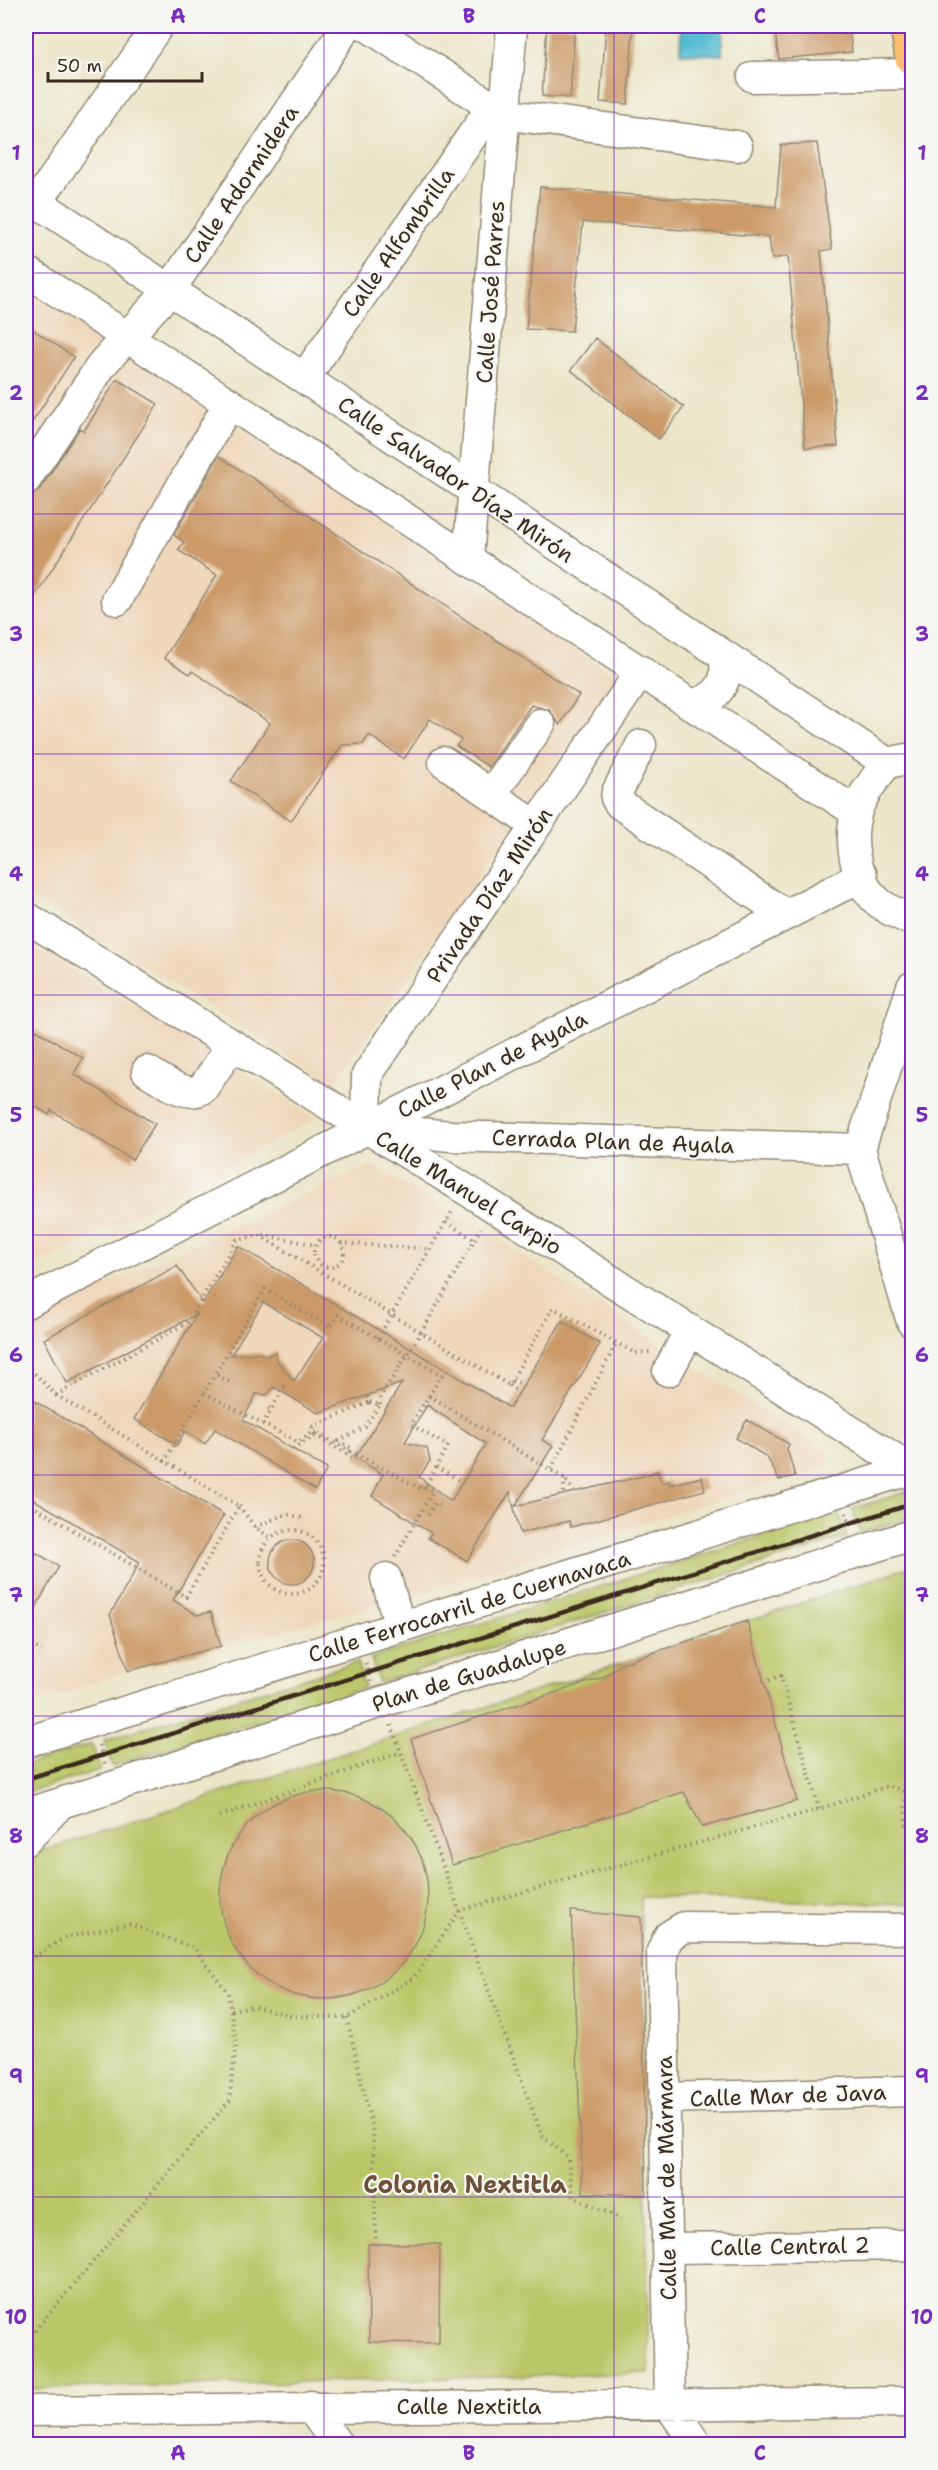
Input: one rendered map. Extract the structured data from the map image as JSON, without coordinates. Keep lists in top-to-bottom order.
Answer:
{
  "streets": {
    "street": [
      "Calle Adormidera",
      "Calle Alfombrilla",
      "Calle José Parres",
      "Calle Salvador Díaz Mirón",
      "Privada Díaz Mirón",
      "Calle Plan de Ayala",
      "Cerrada Plan de Ayala",
      "Calle Manuel Carpio",
      "Calle Ferrocarril de Cuernavaca",
      "Plan de Guadalupe",
      "Calle Mar de Java",
      "Calle Mar de Mármara",
      "Calle Central 2",
      "Calle Nextitla"
    ]
  },
  "crossings": [
    ["Calle Adormidera", "Calle Salvador Díaz Mirón"],
    ["Calle Alfombrilla", "Calle José Parres"],
    ["Calle Alfombrilla", "Calle Salvador Díaz Mirón"],
    ["Calle José Parres", "Calle Salvador Díaz Mirón"],
    ["Privada Díaz Mirón", "Calle Plan de Ayala"],
    ["Privada Díaz Mirón", "Cerrada Plan de Ayala"],
    ["Privada Díaz Mirón", "Calle Manuel Carpio"],
    ["Calle Plan de Ayala", "Cerrada Plan de Ayala"],
    ["Calle Plan de Ayala", "Calle Manuel Carpio"],
    ["Cerrada Plan de Ayala", "Calle Manuel Carpio"],
    ["Calle Manuel Carpio", "Calle Ferrocarril de Cuernavaca"],
    ["Calle Mar de Java", "Calle Mar de Mármara"],
    ["Calle Mar de Mármara", "Calle Central 2"],
    ["Calle Mar de Mármara", "Calle Nextitla"]
  ],
  "districts": ["Colonia Nextitla"],
  "scale_bar": "50 m",
  "grid": {
    "columns": ["A", "B", "C"],
    "rows": [
      "1",
      "2",
      "3",
      "4",
      "5",
      "6",
      "7",
      "8",
      "9",
      "10"
    ]
  }
}
